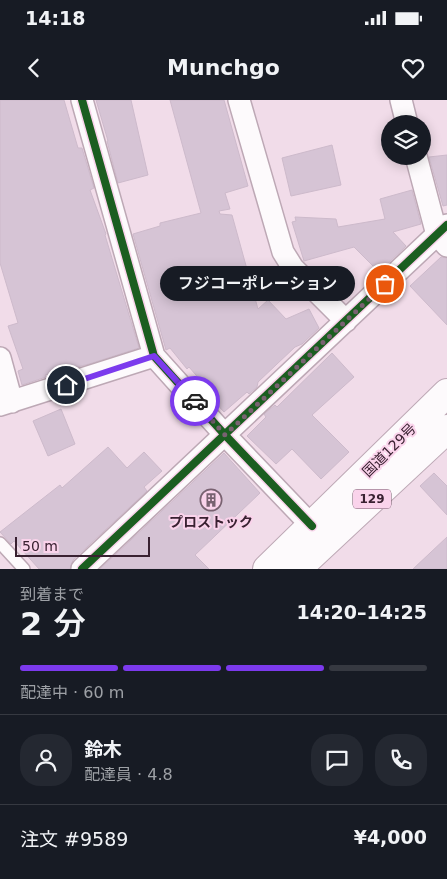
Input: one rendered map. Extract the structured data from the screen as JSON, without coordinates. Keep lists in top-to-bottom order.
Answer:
{
  "streets": {
    "highway": ["国道129号", "129"]
  },
  "places": {
    "other": ["フジコーポレーション"],
    "building": ["プロストック"]
  },
  "scale_bar": "50 m",
  "page": {
    "status": "14:18",
    "header": "Munchgo",
    "bubble": "フジコーポレーション",
    "scale": "50 m",
    "heading": ["2 分", "到着まで", "14:20–14:25"],
    "panel": [
      "鈴木",
      "配達員 · 4.8",
      "注文 #9589",
      "¥4,000"
    ],
    "bar": "配達中 · 60 m"
  }
}
